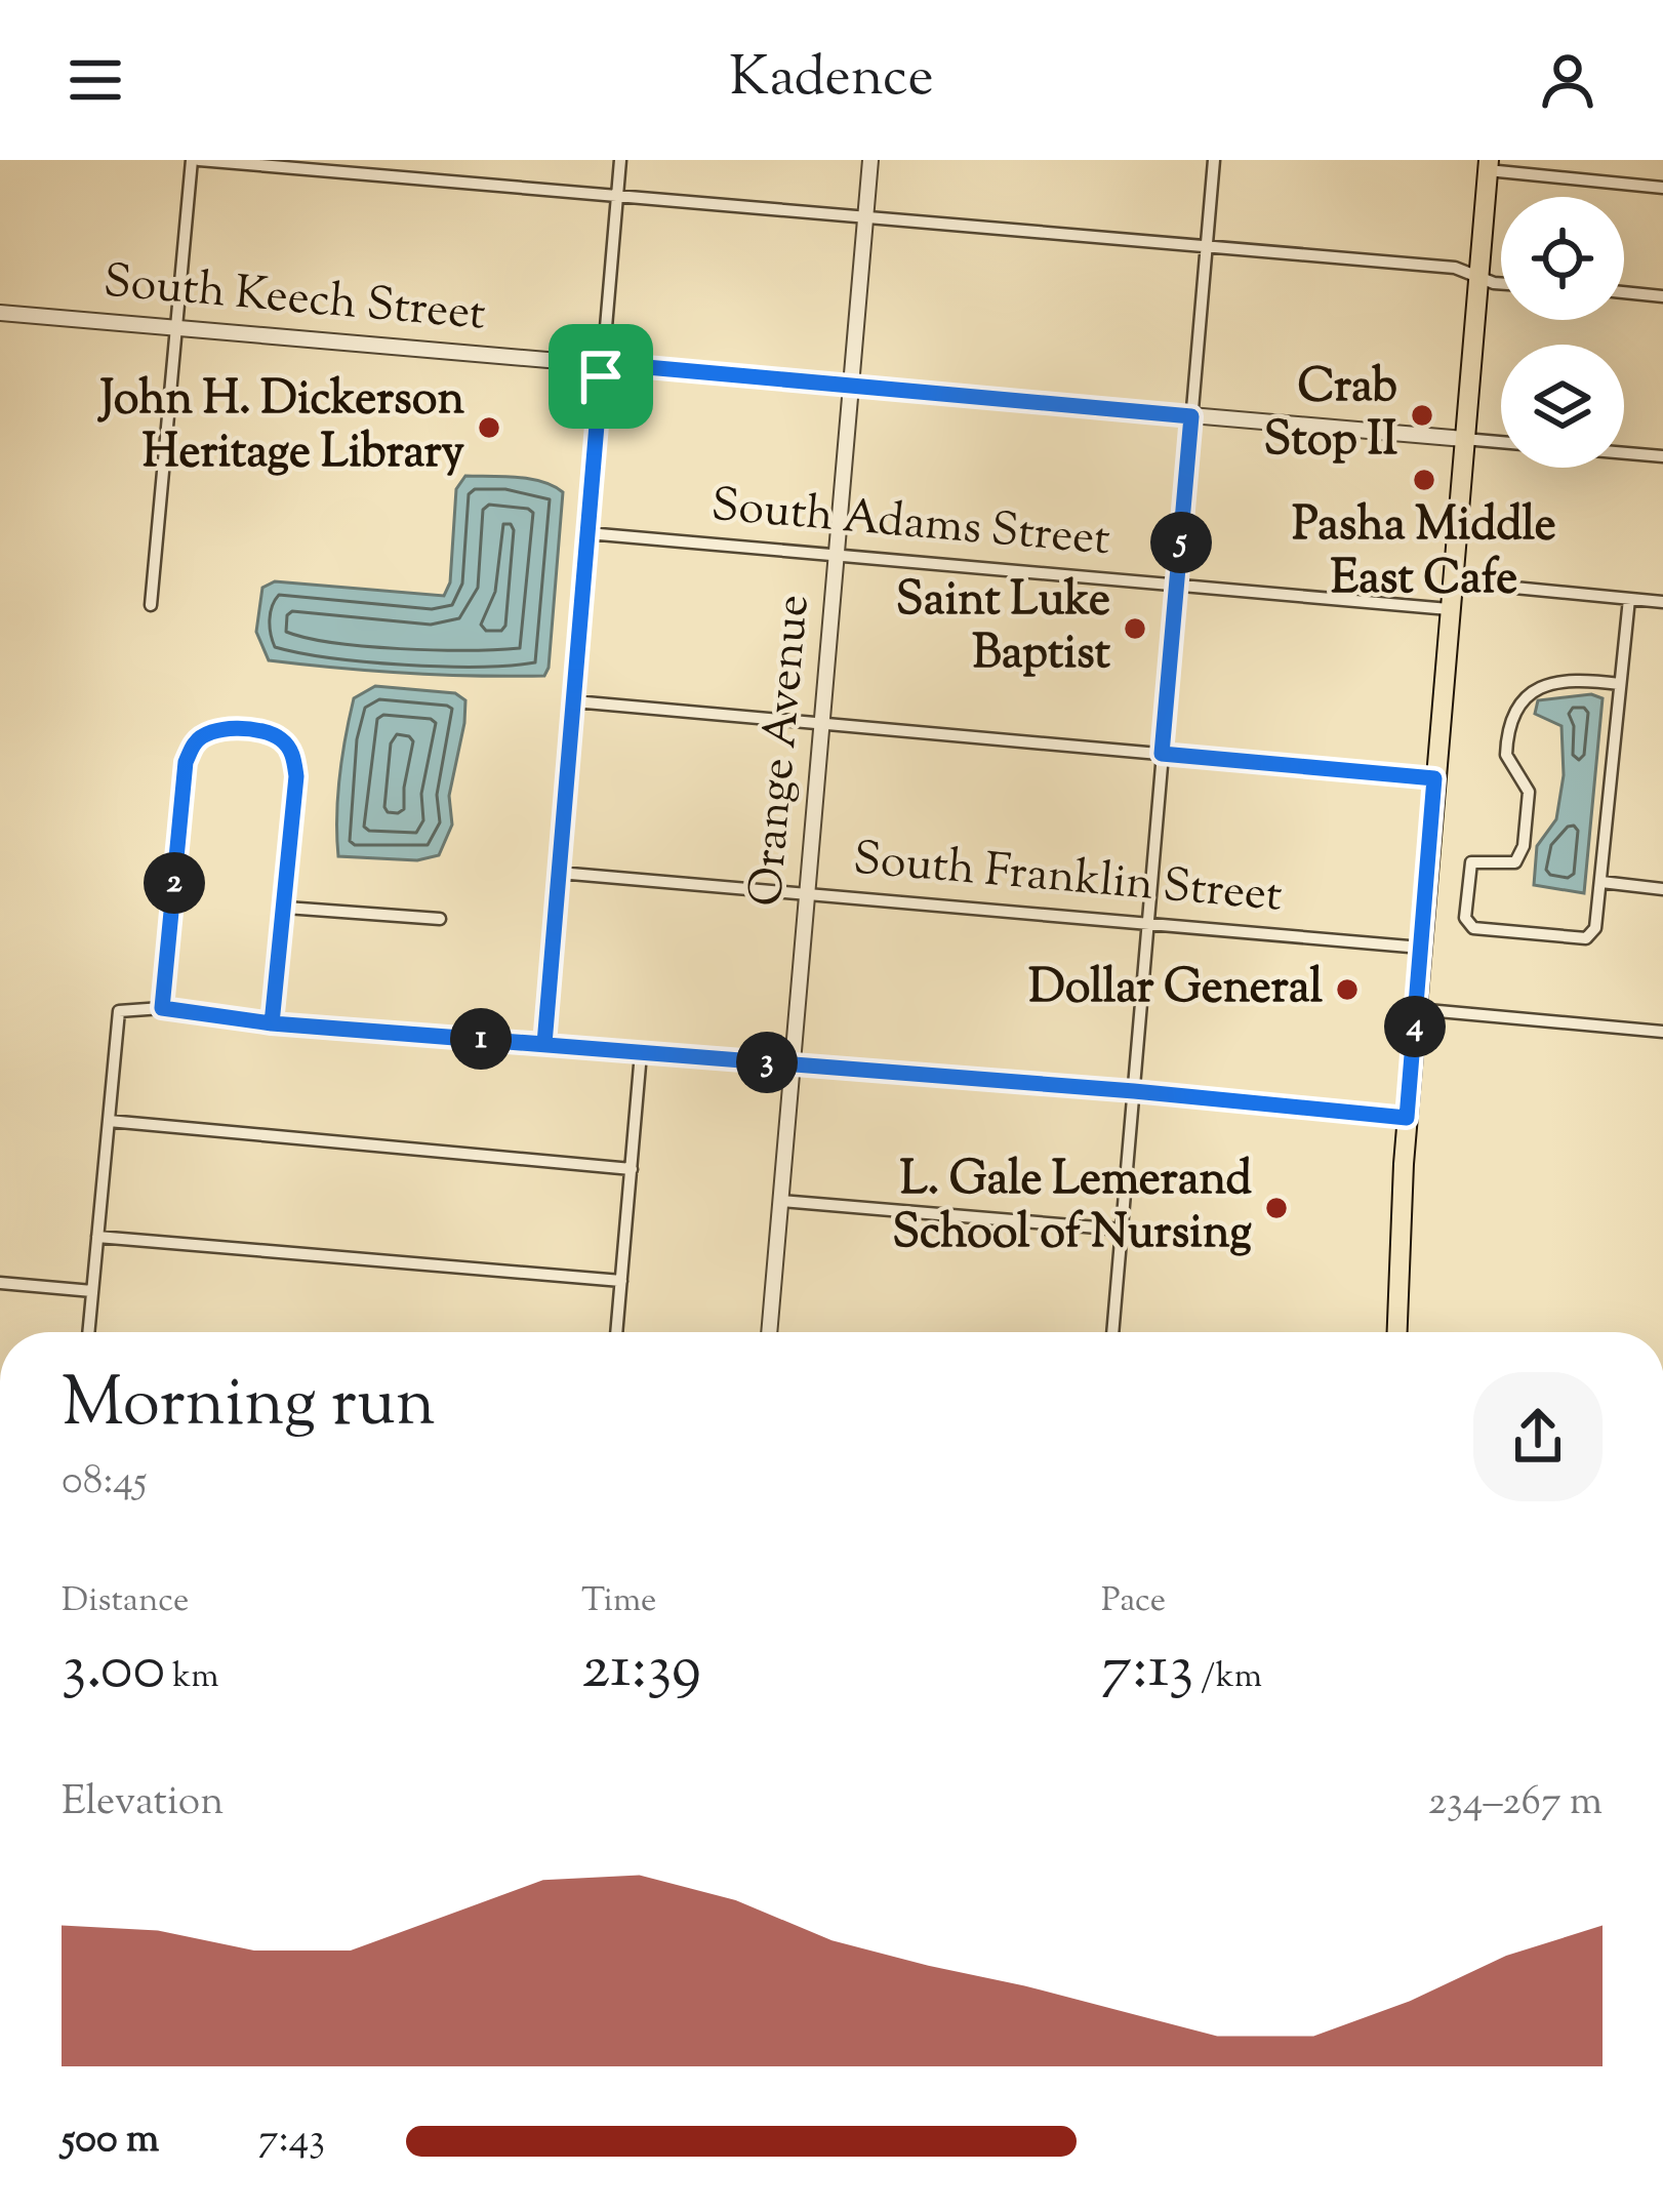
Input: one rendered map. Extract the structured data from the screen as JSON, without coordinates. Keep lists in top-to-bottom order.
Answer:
{
  "streets": {
    "street": [
      "South Keech Street",
      "South Adams Street",
      "Orange Avenue",
      "South Franklin Street"
    ]
  },
  "crossings": [
    ["South Keech Street", "Orange Avenue"],
    ["South Adams Street", "Orange Avenue"],
    ["Orange Avenue", "South Franklin Street"]
  ],
  "places": [
    "Crab Stop II",
    "John H. Dickerson Heritage Library",
    "Pasha Middle East Cafe",
    "Saint Luke Baptist",
    "Dollar General",
    "L. Gale Lemerand School of Nursing"
  ],
  "page": {
    "header": "Kadence",
    "pins": [
      "5",
      "2",
      "4",
      "1",
      "3"
    ],
    "heading": ["Morning run", "08:45"],
    "stats": [
      ["Distance", "3.00 km"],
      ["Time", "21:39"],
      ["Pace", "7:13 /km"]
    ],
    "chart": ["Elevation", "234–267 m"],
    "list": [
      {
        "name": "500 m",
        "note": "7:43"
      }
    ]
  }
}
